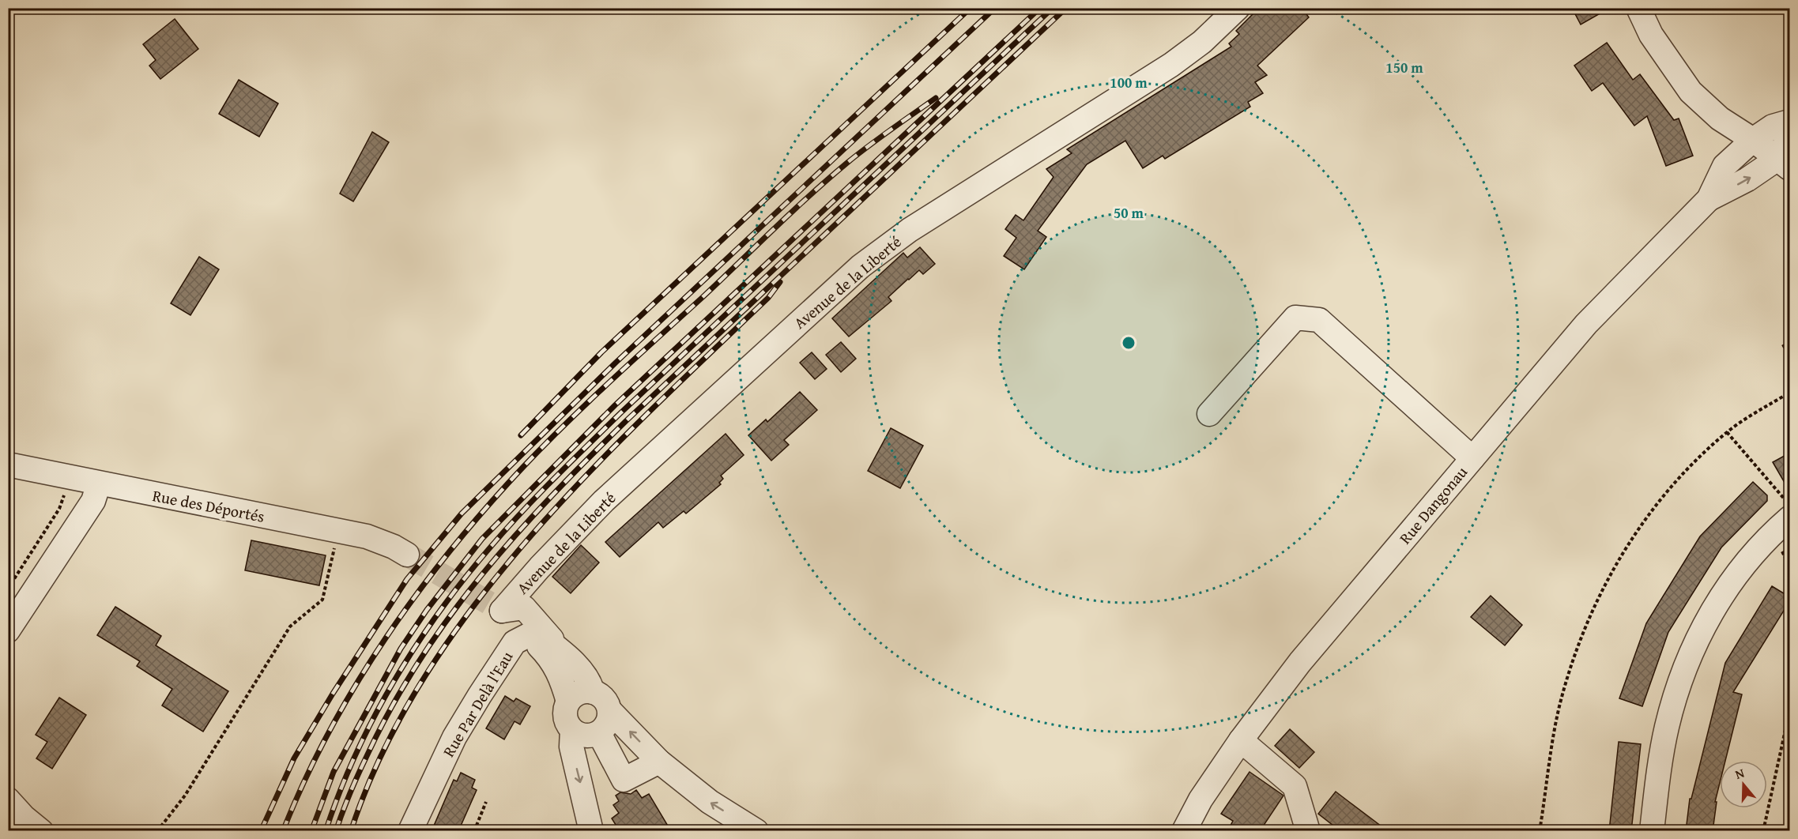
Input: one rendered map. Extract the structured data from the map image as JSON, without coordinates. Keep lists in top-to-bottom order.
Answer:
{
  "streets": {
    "street": [
      "Avenue de la Liberté",
      "Rue Dangonau",
      "Rue des Déportés",
      "Rue Par Delà l'Eau"
    ]
  },
  "north": "top",
  "rings": ["150 m", "100 m", "50 m"]
}
